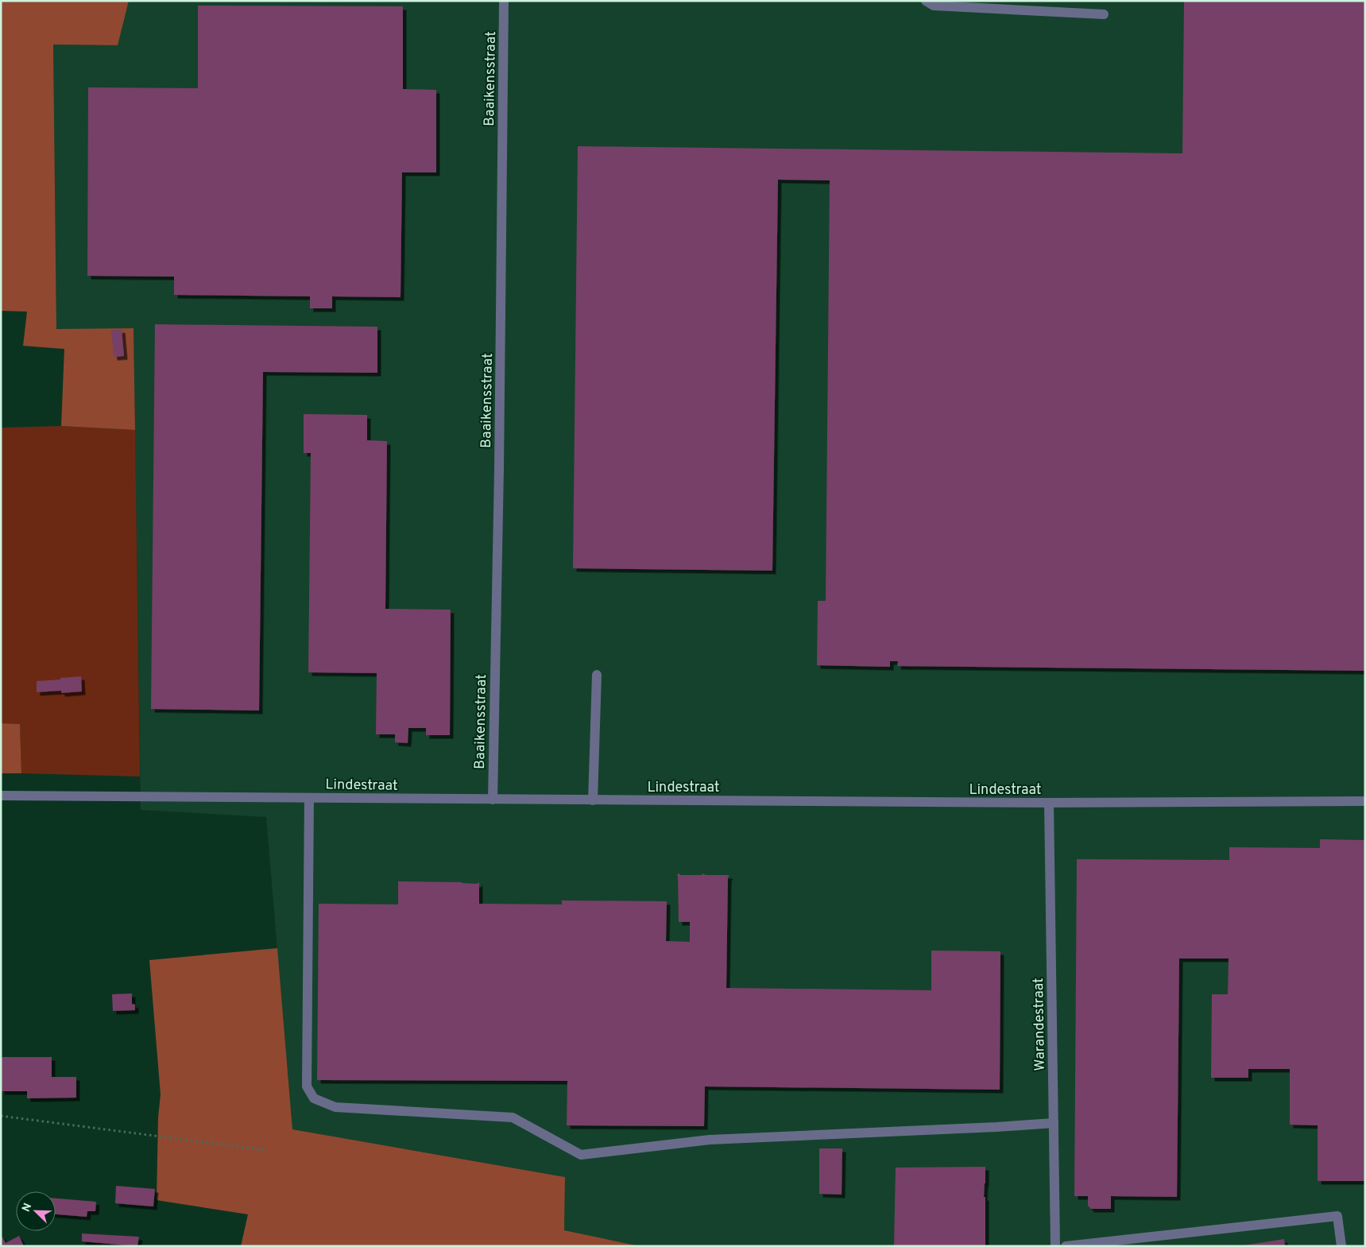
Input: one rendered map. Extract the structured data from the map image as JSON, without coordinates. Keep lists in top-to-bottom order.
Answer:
{
  "streets": {
    "street": ["Baaikensstraat", "Lindestraat", "Warandestraat"]
  },
  "crossings": [
    ["Baaikensstraat", "Lindestraat"],
    ["Lindestraat", "Warandestraat"]
  ],
  "north": "top left"
}
